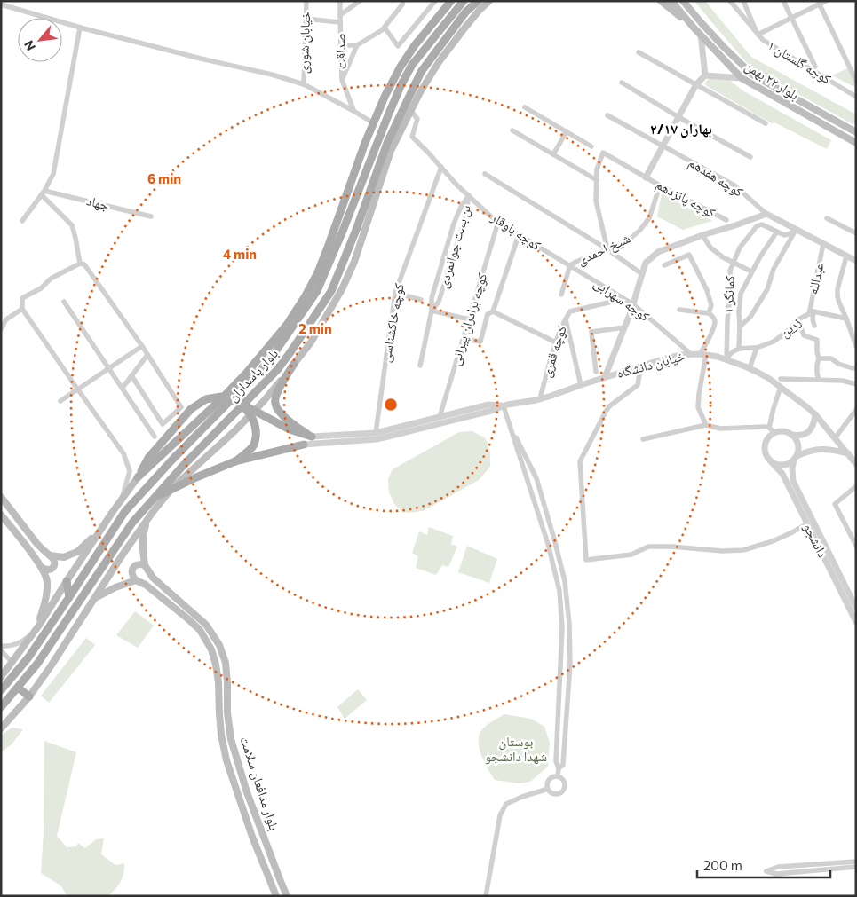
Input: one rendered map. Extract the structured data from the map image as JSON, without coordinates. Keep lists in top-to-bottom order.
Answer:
{
  "streets": {
    "main road": ["بلوار ۲۲ بهمن", "بلوار پاسداران", "بلوار مدافعان سلامت"],
    "street": [
      "خیابان شوری",
      "صداقت",
      "کوچه گلستان ۱",
      "کوچه هفدهم",
      "کوچه پانزدهم",
      "جهاد",
      "کوچه باوقار",
      "بن بست جوانمردی",
      "شیخ احمدی",
      "عبدالله",
      "کمانگر ۱",
      "کوچه سهرابی",
      "کوچه برادران پیرانی",
      "کوچه خاکشناسی",
      "زرین",
      "کوچه قمری",
      "خیابان دانشگاه",
      "دانشجو"
    ]
  },
  "crossings": [
    ["کوچه پانزدهم", "شیخ احمدی"],
    ["کوچه باوقار", "بن بست جوانمردی"],
    ["کوچه باوقار", "شیخ احمدی"],
    ["کوچه باوقار", "کوچه سهرابی"],
    ["کوچه باوقار", "کوچه برادران پیرانی"],
    ["کوچه باوقار", "کوچه خاکشناسی"],
    ["شیخ احمدی", "کوچه سهرابی"],
    ["عبدالله", "زرین"],
    ["کمانگر ۱", "خیابان دانشگاه"],
    ["کوچه سهرابی", "کوچه قمری"],
    ["کوچه سهرابی", "خیابان دانشگاه"],
    ["کوچه برادران پیرانی", "خیابان دانشگاه"],
    ["کوچه خاکشناسی", "خیابان دانشگاه"]
  ],
  "districts": ["۲/۱۷ بهاران"],
  "parks": ["بوستان شهدا دانشجو"],
  "scale_bar": "200 m",
  "north": "bottom left",
  "rings": ["6 min", "4 min", "2 min"]
}
